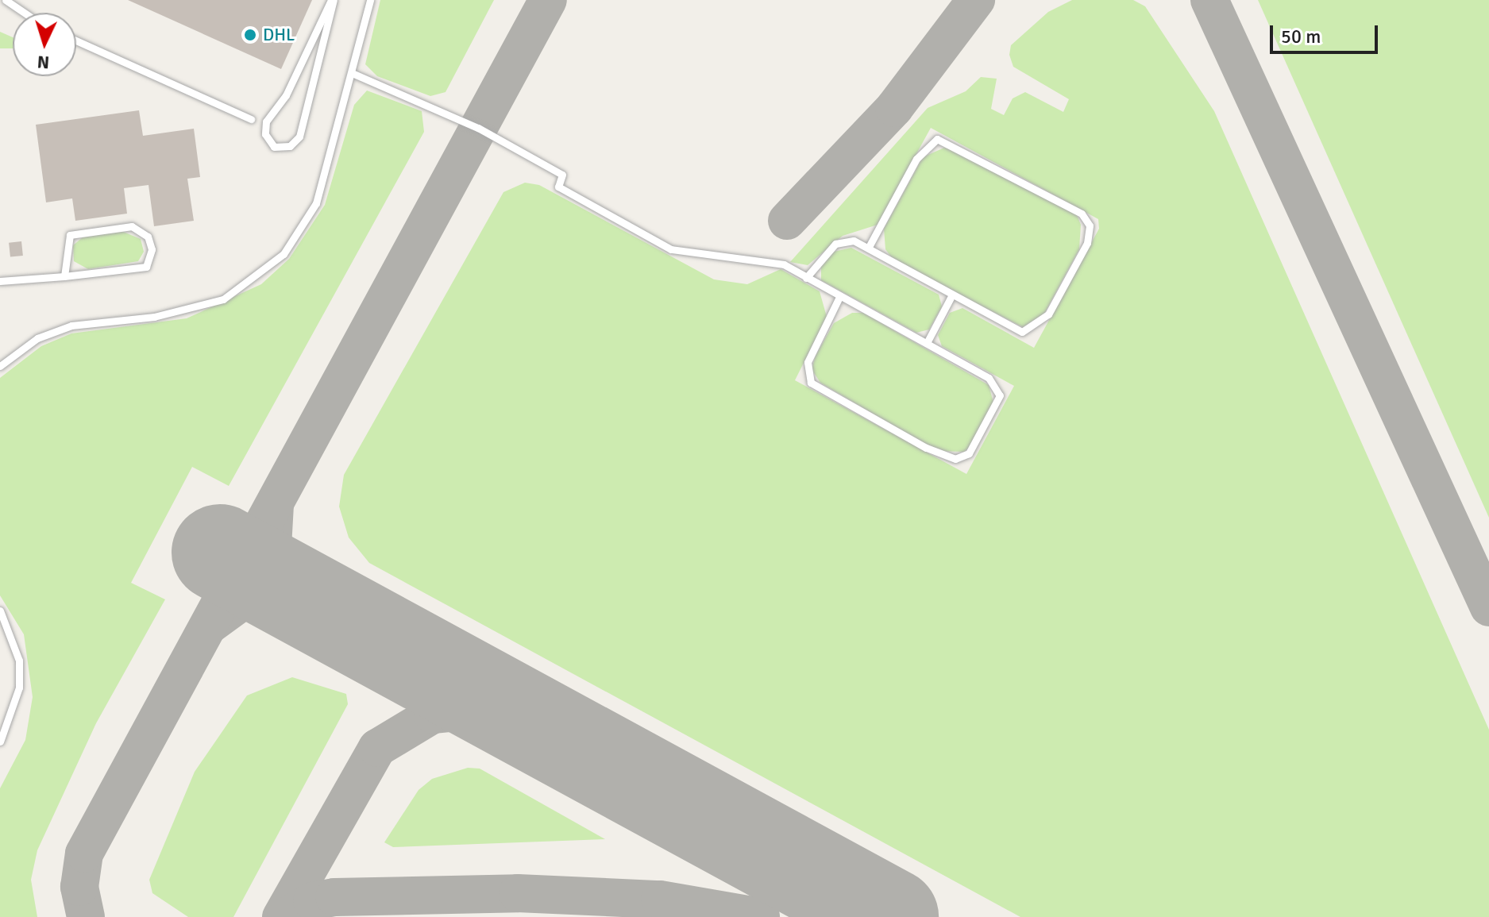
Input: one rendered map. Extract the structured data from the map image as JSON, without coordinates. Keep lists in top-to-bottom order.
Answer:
{
  "places": ["DHL"],
  "scale_bar": "50 m",
  "north": "bottom"
}
